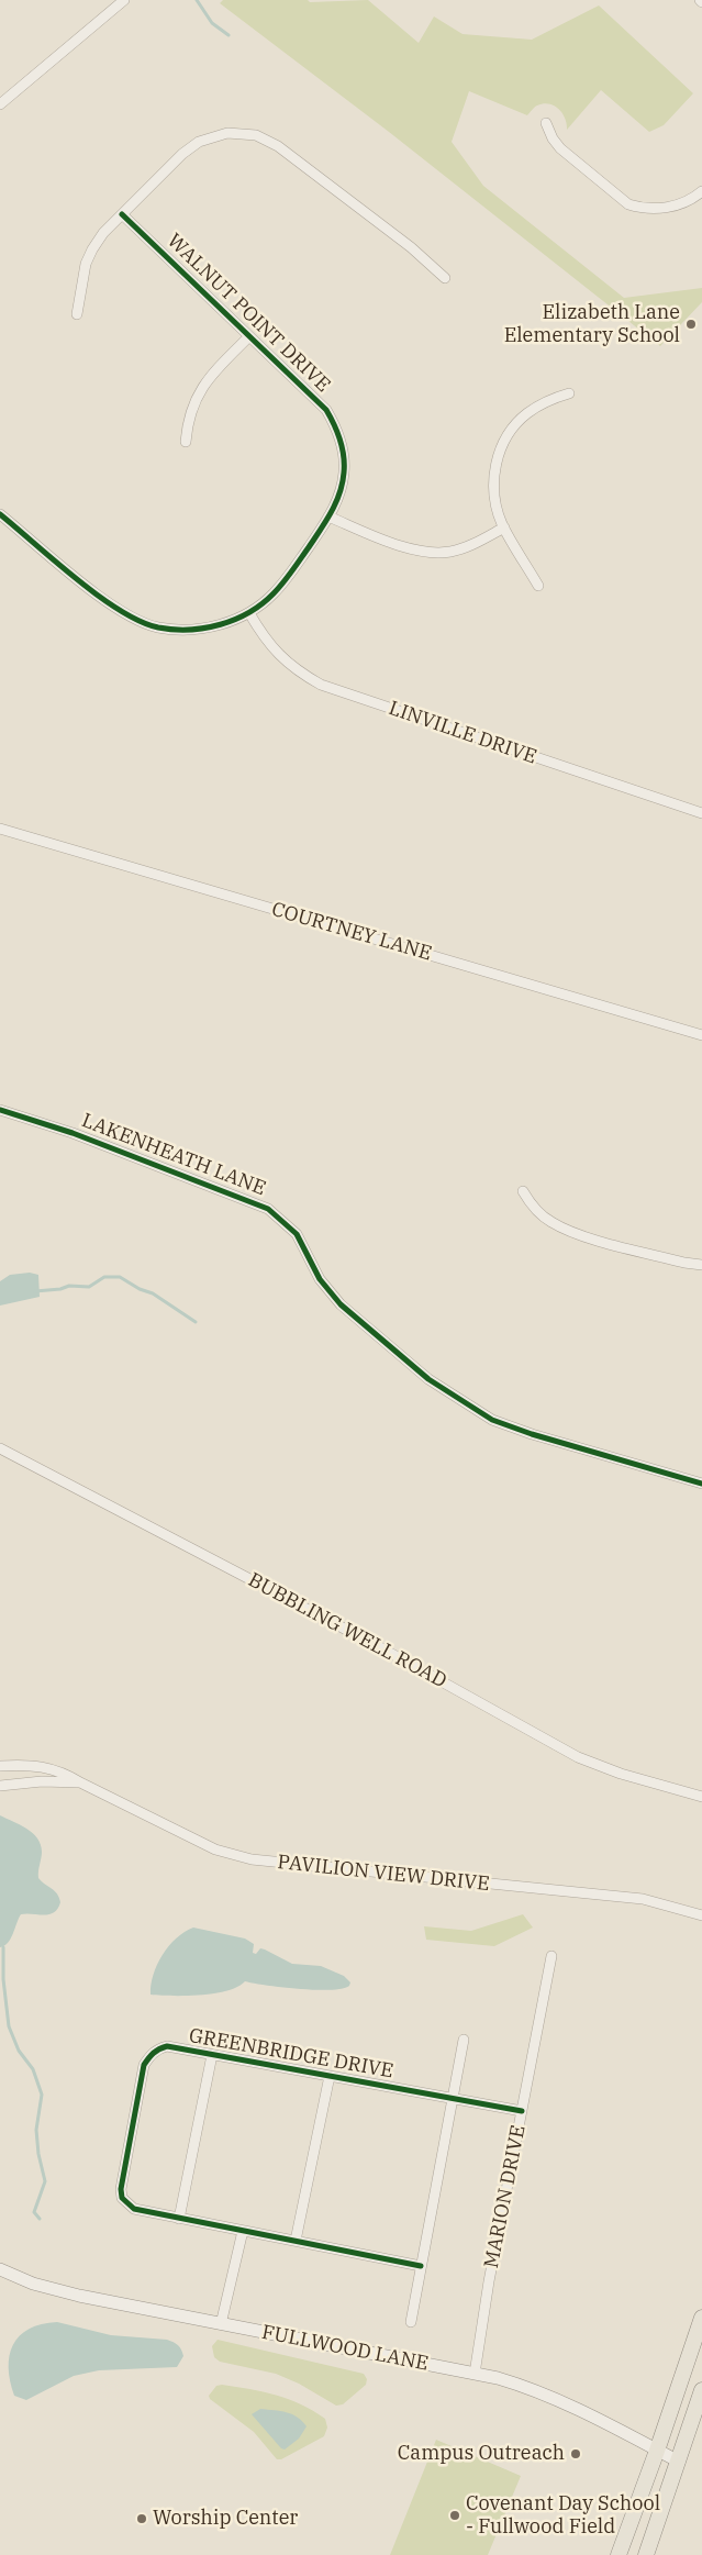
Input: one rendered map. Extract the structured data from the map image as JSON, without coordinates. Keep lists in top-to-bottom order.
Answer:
{
  "streets": {
    "street": [
      "WALNUT POINT DRIVE",
      "LINVILLE DRIVE",
      "COURTNEY LANE",
      "LAKENHEATH LANE",
      "BUBBLING WELL ROAD",
      "PAVILION VIEW DRIVE",
      "GREENBRIDGE DRIVE",
      "MARION DRIVE",
      "FULLWOOD LANE"
    ]
  },
  "crossings": [
    ["WALNUT POINT DRIVE", "LINVILLE DRIVE"],
    ["GREENBRIDGE DRIVE", "MARION DRIVE"],
    ["MARION DRIVE", "FULLWOOD LANE"]
  ],
  "places": [
    "Elizabeth Lane Elementary School",
    "Campus Outreach",
    "Covenant Day School - Fullwood Field",
    "Worship Center"
  ]
}
